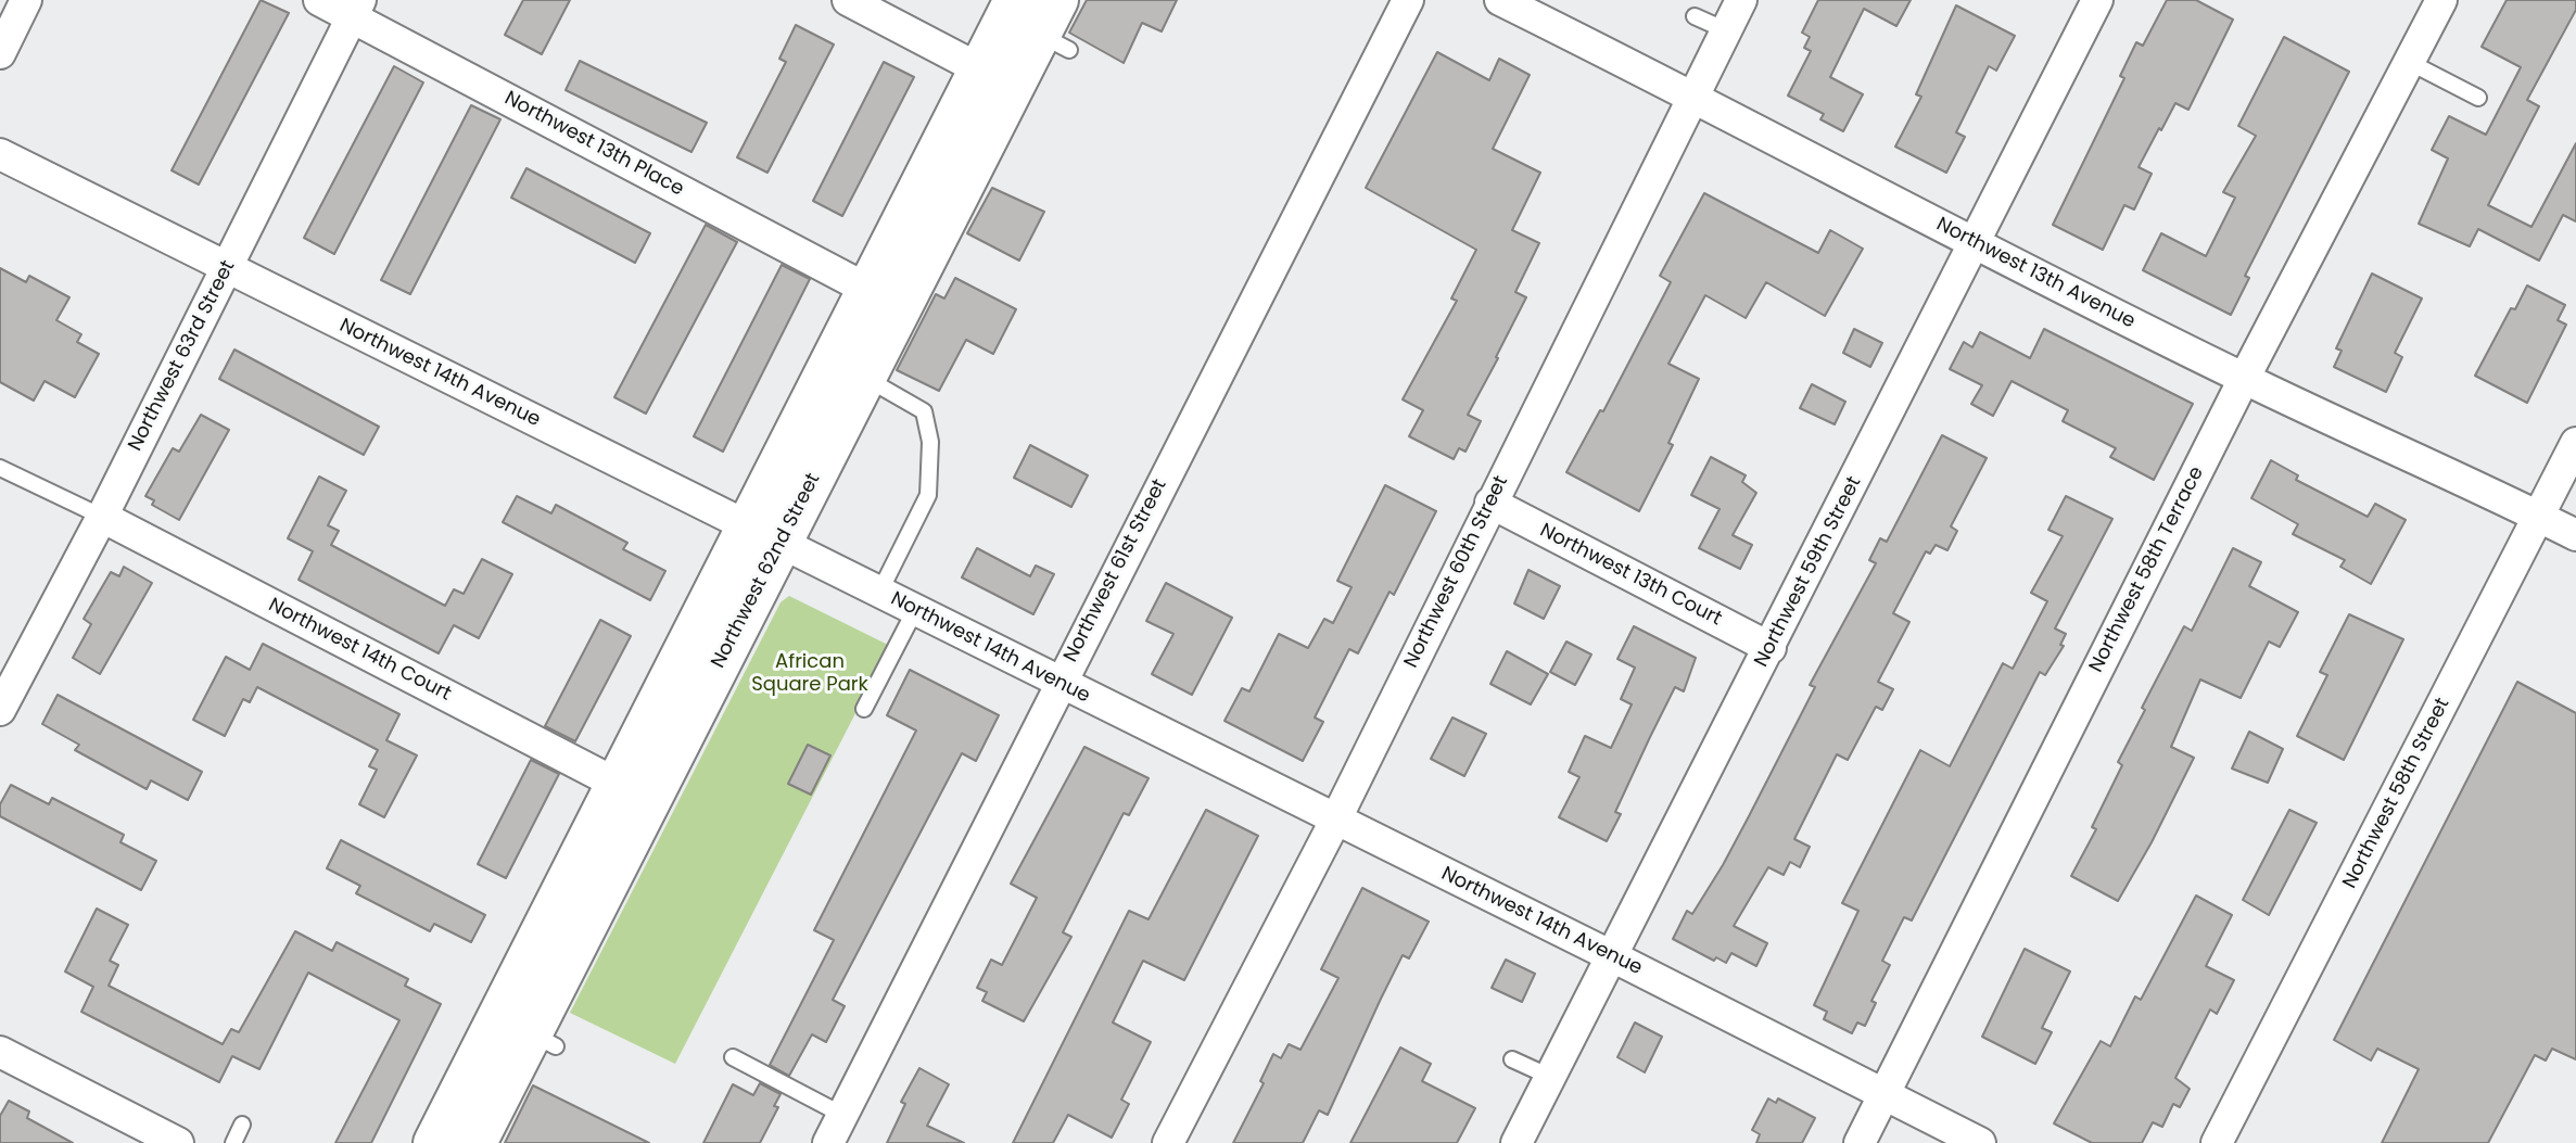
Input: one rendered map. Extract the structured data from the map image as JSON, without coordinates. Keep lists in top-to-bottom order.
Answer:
{
  "streets": {
    "main road": ["Northwest 62nd Street"],
    "street": [
      "Northwest 13th Place",
      "Northwest 13th Avenue",
      "Northwest 63rd Street",
      "Northwest 14th Avenue",
      "Northwest 58th Terrace",
      "Northwest 61st Street",
      "Northwest 60th Street",
      "Northwest 59th Street",
      "Northwest 13th Court",
      "Northwest 14th Court",
      "Northwest 58th Street"
    ]
  },
  "crossings": [
    ["Northwest 13th Place", "Northwest 63rd Street"],
    ["Northwest 13th Place", "Northwest 62nd Street"],
    ["Northwest 13th Avenue", "Northwest 58th Terrace"],
    ["Northwest 13th Avenue", "Northwest 60th Street"],
    ["Northwest 13th Avenue", "Northwest 59th Street"],
    ["Northwest 13th Avenue", "Northwest 58th Street"],
    ["Northwest 63rd Street", "Northwest 14th Avenue"],
    ["Northwest 63rd Street", "Northwest 14th Court"],
    ["Northwest 14th Avenue", "Northwest 58th Terrace"],
    ["Northwest 14th Avenue", "Northwest 62nd Street"],
    ["Northwest 14th Avenue", "Northwest 61st Street"],
    ["Northwest 14th Avenue", "Northwest 60th Street"],
    ["Northwest 14th Avenue", "Northwest 59th Street"],
    ["Northwest 62nd Street", "Northwest 14th Court"],
    ["Northwest 60th Street", "Northwest 13th Court"],
    ["Northwest 59th Street", "Northwest 13th Court"]
  ],
  "parks": ["African Square Park"]
}
